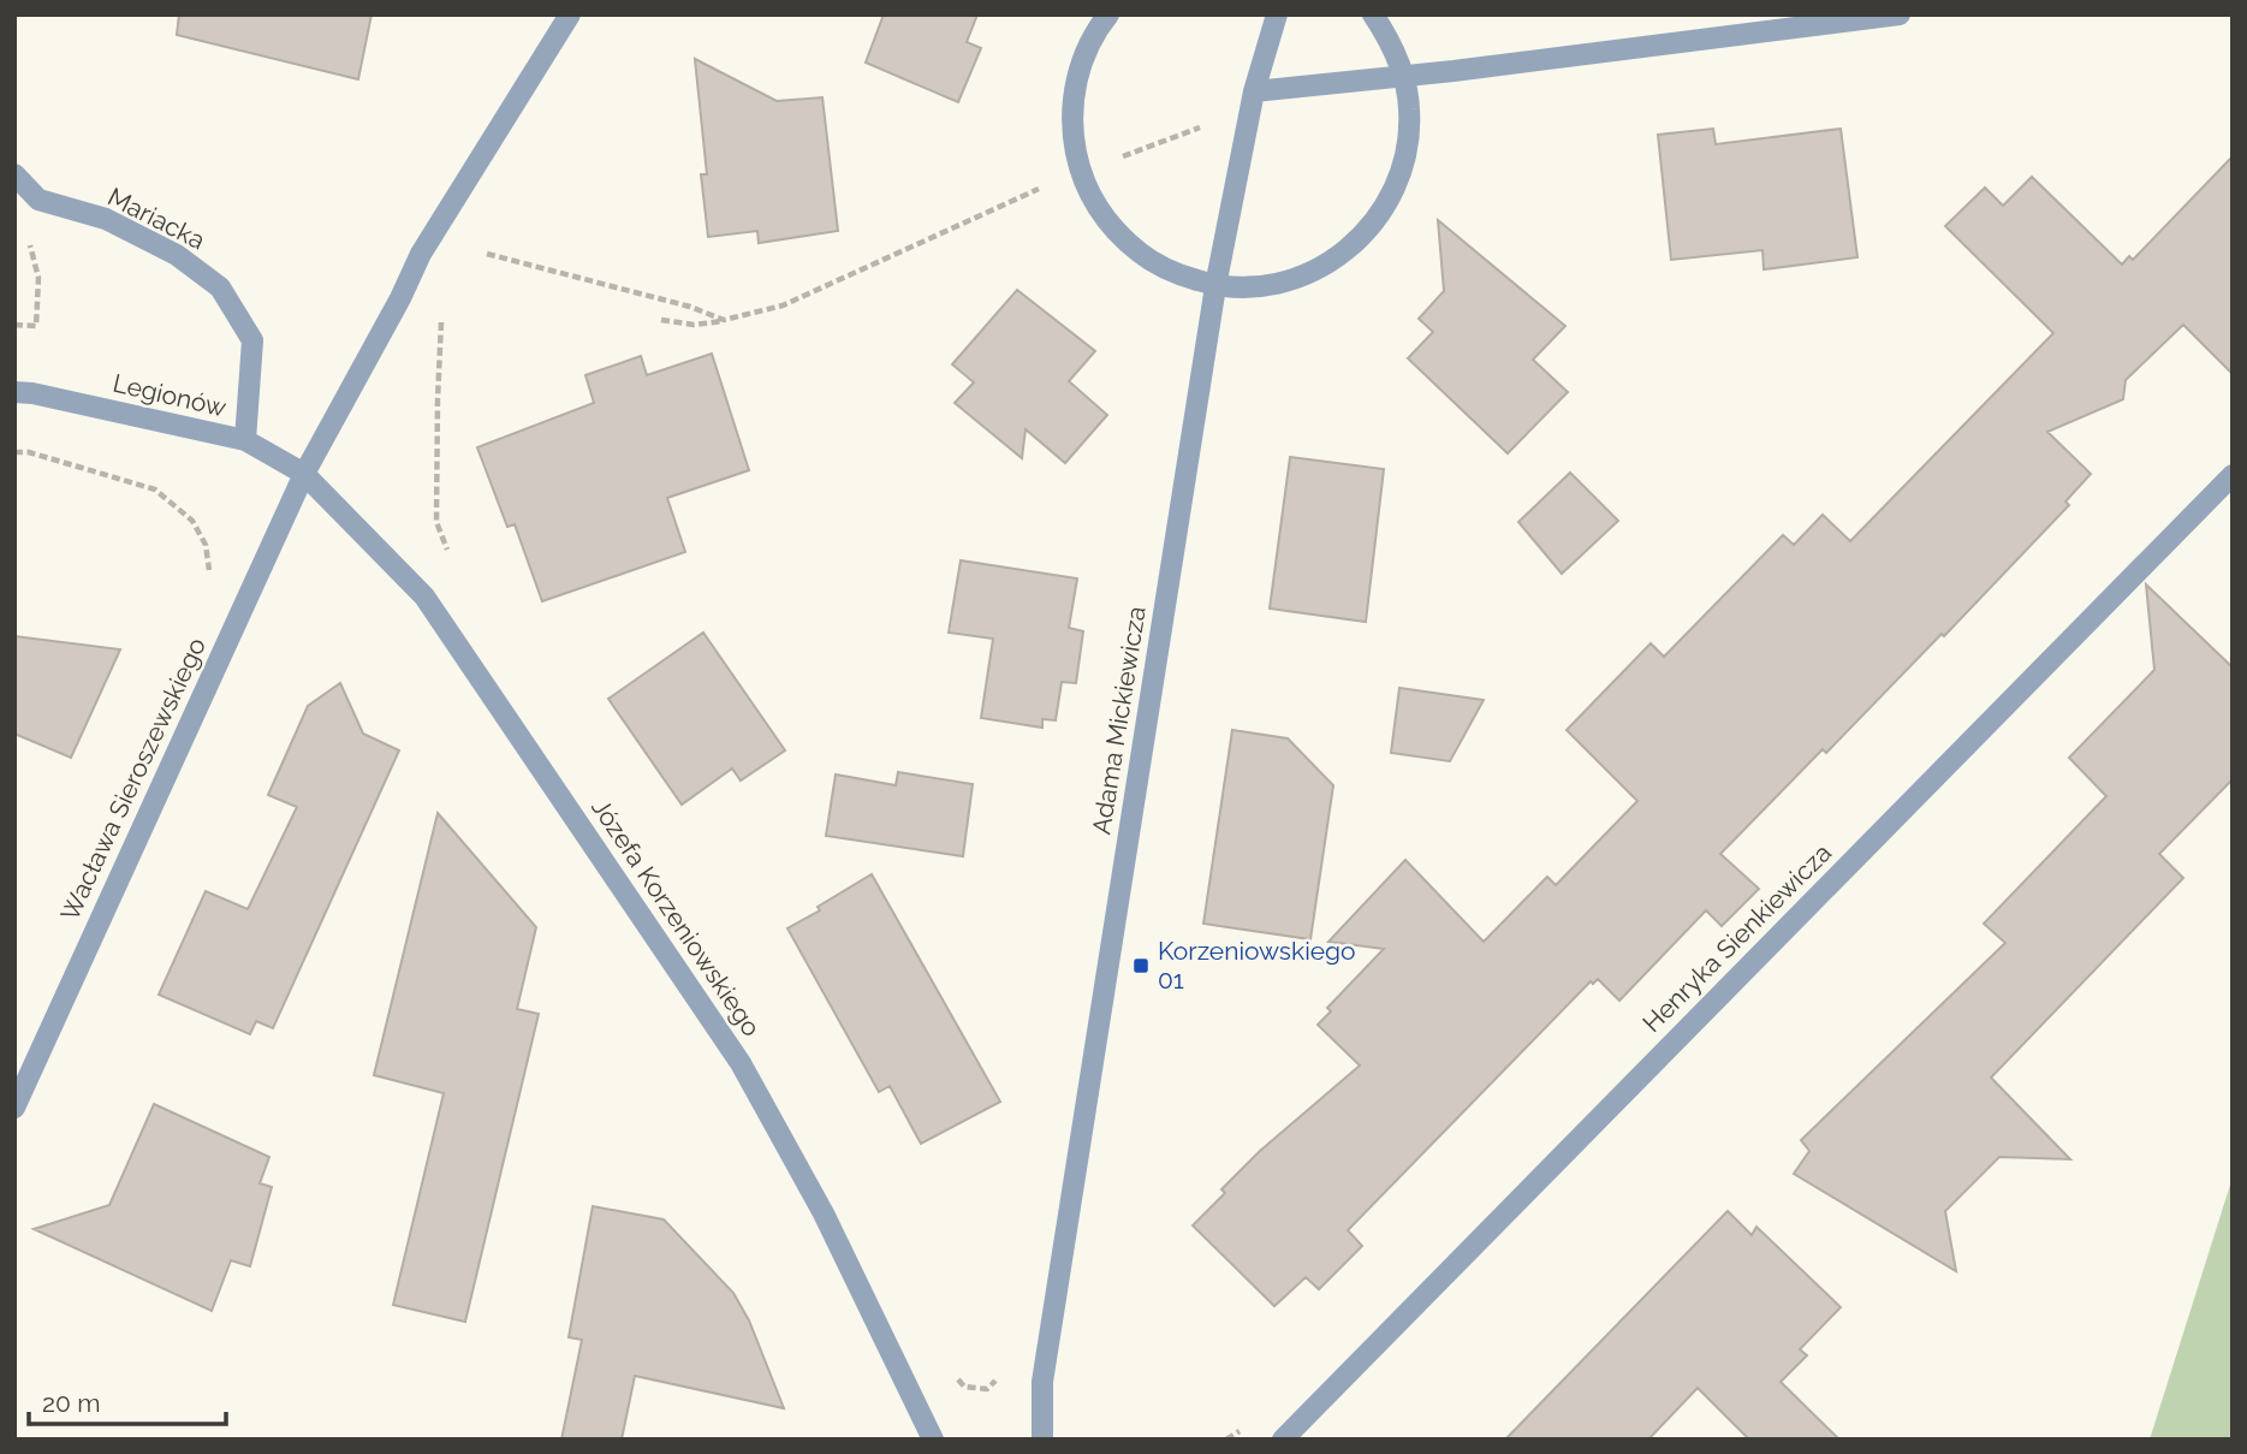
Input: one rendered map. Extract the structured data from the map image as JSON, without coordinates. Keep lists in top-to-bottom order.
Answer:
{
  "streets": {
    "street": [
      "Mariacka",
      "Legionów",
      "Adama Mickiewicza",
      "Wacława Sieroszewskiego",
      "Józefa Korzeniowskiego",
      "Henryka Sienkiewicza"
    ]
  },
  "crossings": [
    ["Mariacka", "Legionów"],
    ["Legionów", "Wacława Sieroszewskiego"],
    ["Legionów", "Józefa Korzeniowskiego"],
    ["Wacława Sieroszewskiego", "Józefa Korzeniowskiego"]
  ],
  "places": {
    "transit": ["Korzeniowskiego 01"]
  },
  "scale_bar": "20 m"
}
